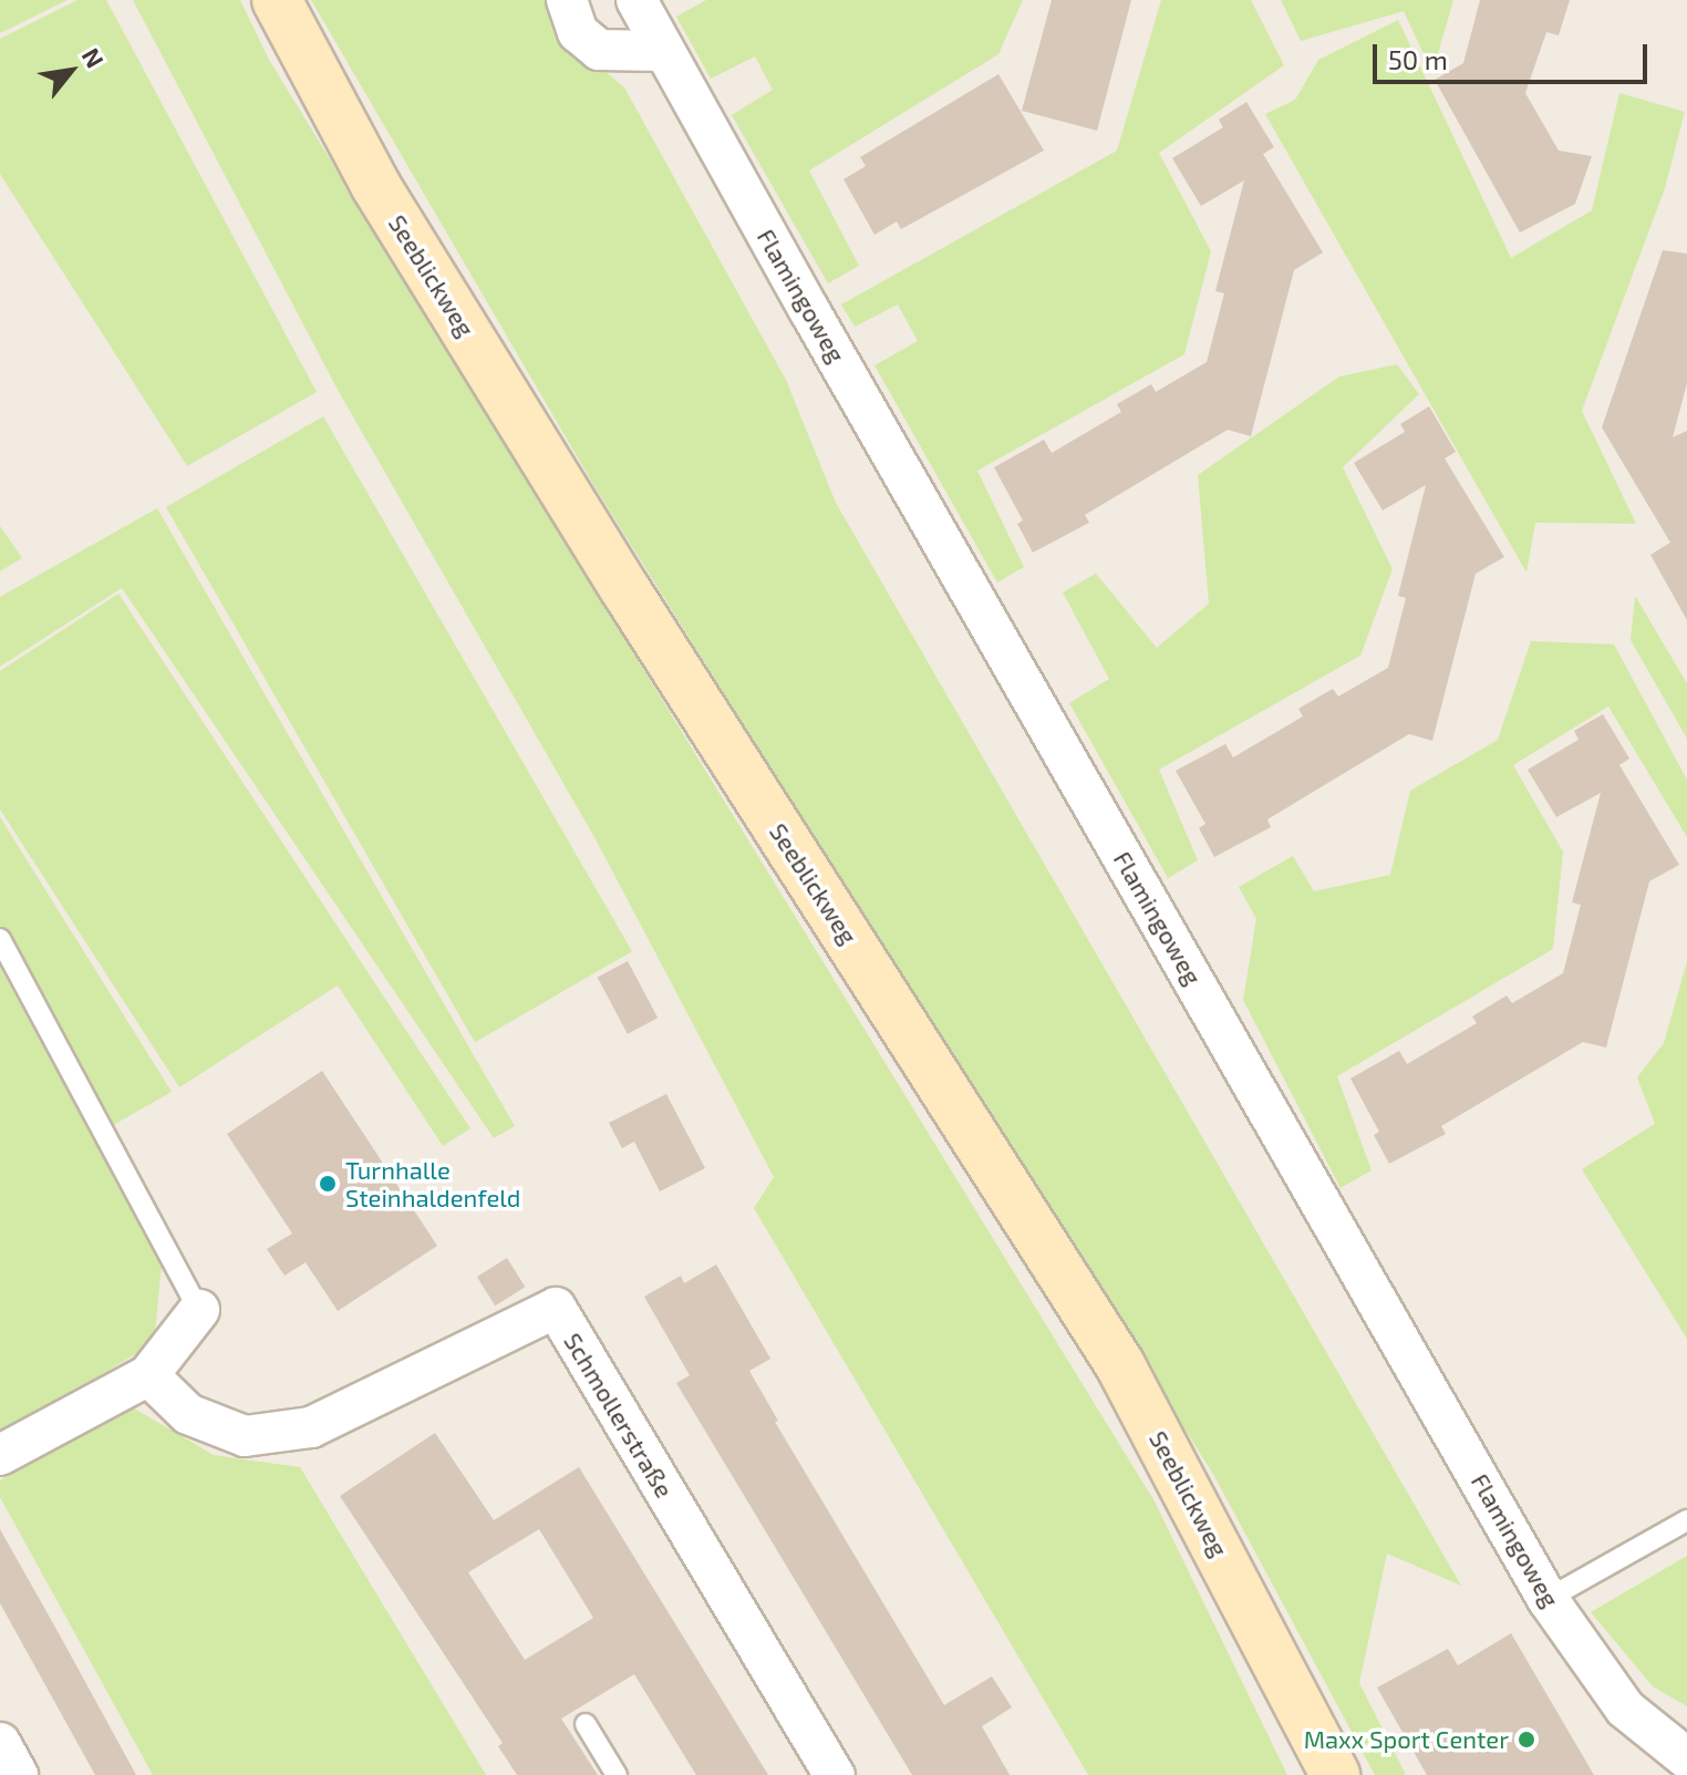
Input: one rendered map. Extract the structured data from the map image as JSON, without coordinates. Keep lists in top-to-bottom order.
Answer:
{
  "streets": {
    "main road": ["Seeblickweg"],
    "street": ["Flamingoweg", "Schmollerstraße"]
  },
  "places": ["Turnhalle Steinhaldenfeld", "Maxx Sport Center"],
  "scale_bar": "50 m",
  "north": "top right"
}
